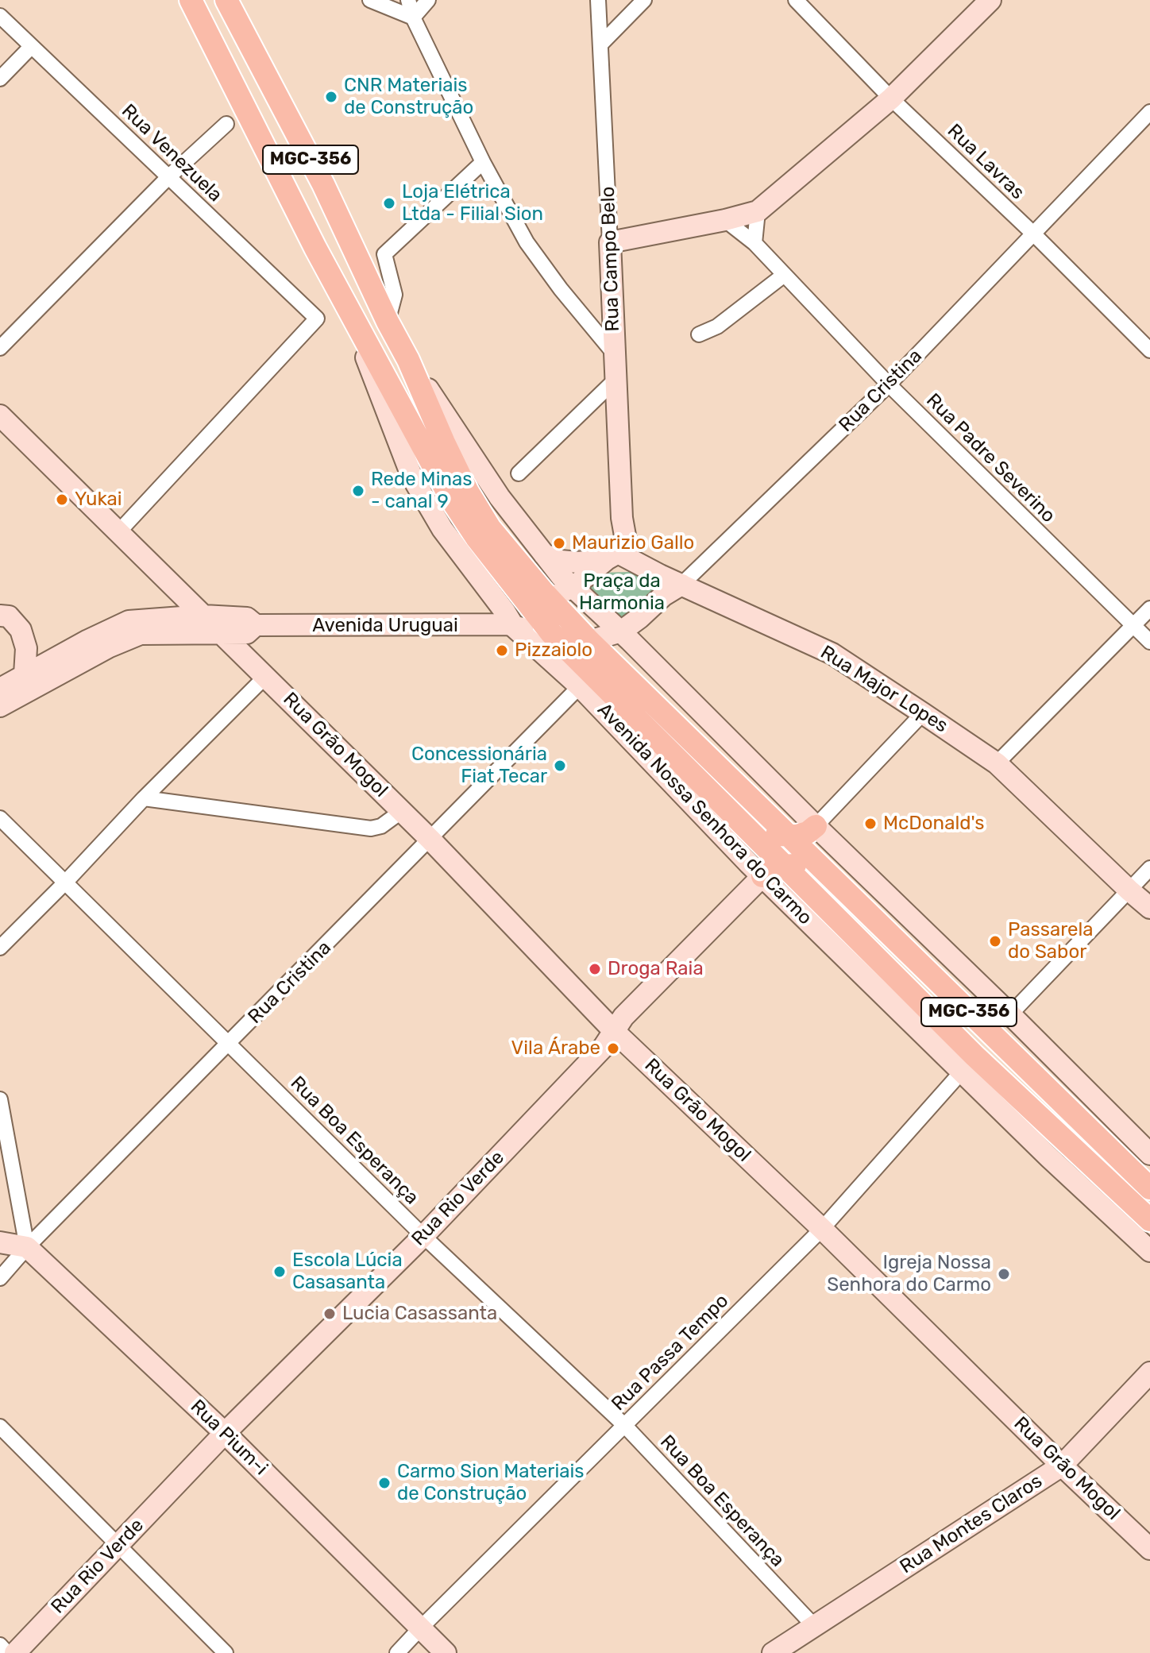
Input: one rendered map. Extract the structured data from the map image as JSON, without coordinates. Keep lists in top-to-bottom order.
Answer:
{
  "streets": {
    "main road": ["MGC-356", "Avenida Nossa Senhora do Carmo"],
    "street": [
      "Rua Venezuela",
      "Rua Lavras",
      "Rua Campo Belo",
      "Rua Cristina",
      "Rua Padre Severino",
      "Avenida Uruguai",
      "Rua Major Lopes",
      "Rua Grão Mogol",
      "Rua Boa Esperança",
      "Rua Rio Verde",
      "Rua Passa Tempo",
      "Rua Pium-i",
      "Rua Montes Claros"
    ]
  },
  "crossings": [
    ["Rua Venezuela", "Rua Grão Mogol"],
    ["Rua Lavras", "Rua Cristina"],
    ["Rua Campo Belo", "Rua Major Lopes"],
    ["Rua Cristina", "Rua Padre Severino"],
    ["Rua Cristina", "Avenida Uruguai"],
    ["Rua Cristina", "Rua Major Lopes"],
    ["Rua Cristina", "Rua Grão Mogol"],
    ["Rua Cristina", "Avenida Nossa Senhora do Carmo"],
    ["Rua Cristina", "Rua Boa Esperança"],
    ["Rua Cristina", "Rua Pium-i"],
    ["Avenida Uruguai", "Rua Grão Mogol"],
    ["Avenida Uruguai", "Avenida Nossa Senhora do Carmo"],
    ["Rua Grão Mogol", "Rua Rio Verde"],
    ["Rua Grão Mogol", "Rua Passa Tempo"],
    ["Rua Grão Mogol", "Rua Montes Claros"],
    ["Avenida Nossa Senhora do Carmo", "Rua Rio Verde"],
    ["Avenida Nossa Senhora do Carmo", "Rua Passa Tempo"],
    ["Rua Boa Esperança", "Rua Rio Verde"],
    ["Rua Boa Esperança", "Rua Passa Tempo"],
    ["Rua Boa Esperança", "Rua Montes Claros"],
    ["Rua Rio Verde", "Rua Pium-i"],
    ["Rua Passa Tempo", "Rua Pium-i"]
  ],
  "parks": ["Praça da Harmonia"],
  "places": [
    "CNR Materiais de Construção",
    "Loja Elétrica Ltda - Filial Sion",
    "Rede Minas - canal 9",
    "Yukai",
    "Maurizio Gallo",
    "Pizzaiolo",
    "Concessionária Fiat Tecar",
    "McDonald's",
    "Passarela do Sabor",
    "Droga Raia",
    "Vila Árabe",
    "Escola Lúcia Casasanta",
    "Igreja Nossa Senhora do Carmo",
    "Lucia Casassanta",
    "Carmo Sion Materiais de Construção"
  ]
}
